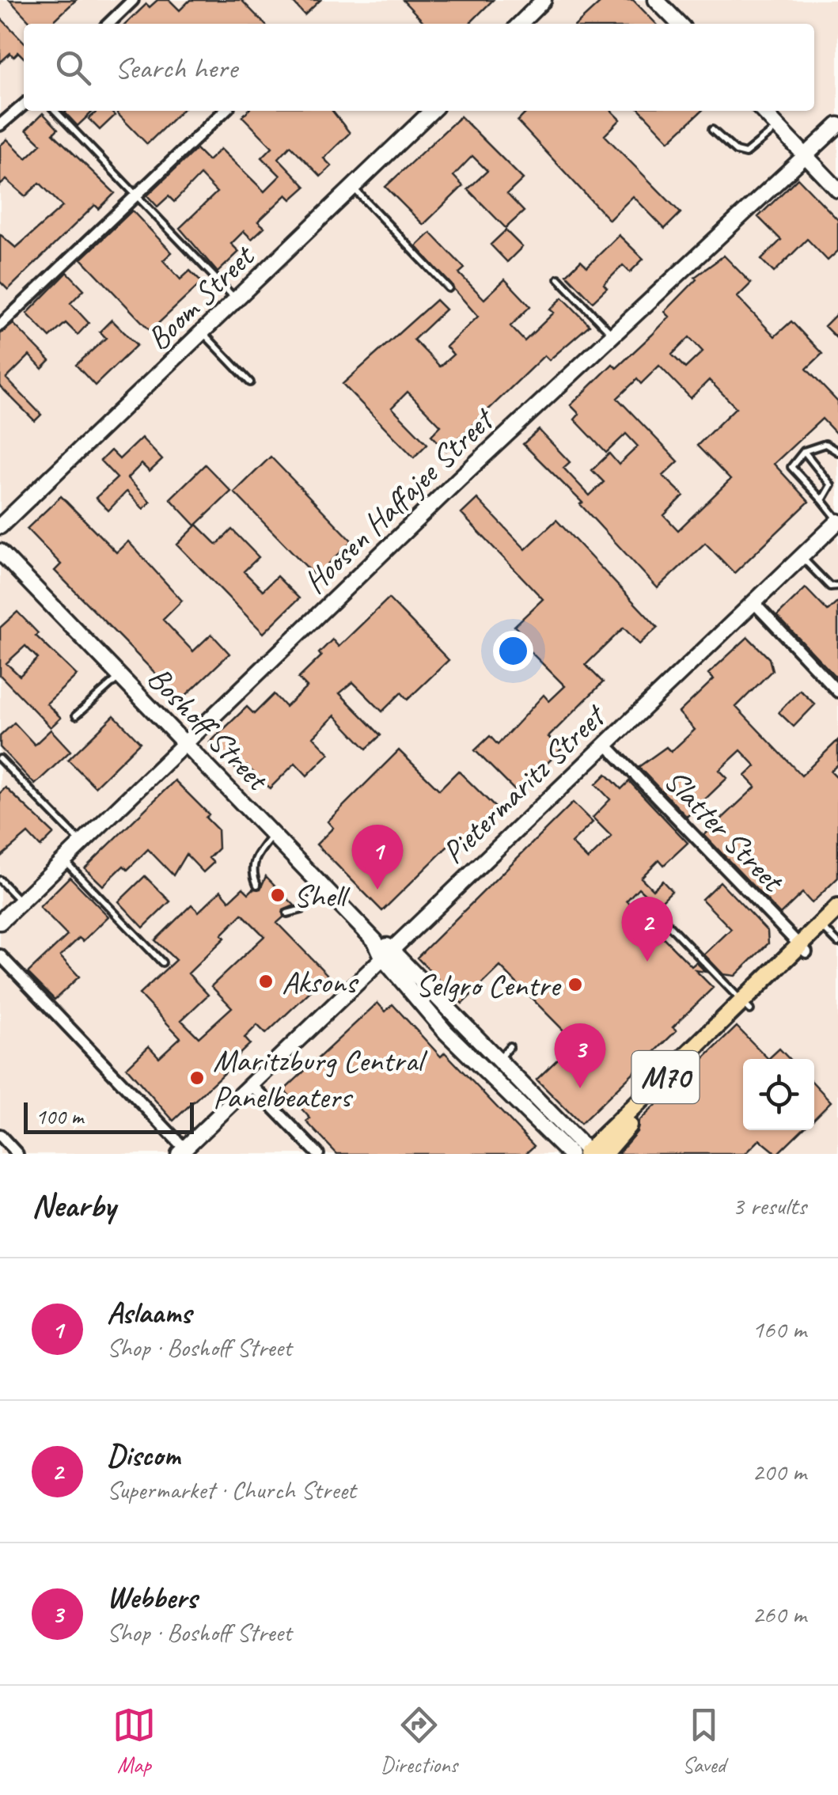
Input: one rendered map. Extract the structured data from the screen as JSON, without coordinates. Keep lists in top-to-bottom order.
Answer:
{
  "streets": {
    "main road": ["M70"],
    "street": [
      "Boom Street",
      "Hoosen Haffajee Street",
      "Boshoff Street",
      "Pietermaritz Street",
      "Slatter Street"
    ]
  },
  "crossings": [
    ["Hoosen Haffajee Street", "Boshoff Street"],
    ["Boshoff Street", "Pietermaritz Street"],
    ["Boshoff Street", "M70"],
    ["Pietermaritz Street", "Slatter Street"],
    ["Slatter Street", "M70"]
  ],
  "places": [
    "Shell",
    "Aksons",
    "Selgro Centre",
    "Maritzburg Central Panelbeaters"
  ],
  "scale_bar": "100 m",
  "page": {
    "search": "Search here",
    "pins": ["1", "2", "3"],
    "scale": "100 m",
    "heading": ["Nearby", "3 results"],
    "list": [
      {
        "mark": "1",
        "name": "Aslaams",
        "note": "Shop · Boshoff Street",
        "value": "160 m"
      },
      {
        "mark": "2",
        "name": "Discom",
        "note": "Supermarket · Church Street",
        "value": "200 m"
      },
      {
        "mark": "3",
        "name": "Webbers",
        "note": "Shop · Boshoff Street",
        "value": "260 m"
      }
    ],
    "nav": ["Map", "Directions", "Saved"]
  }
}
